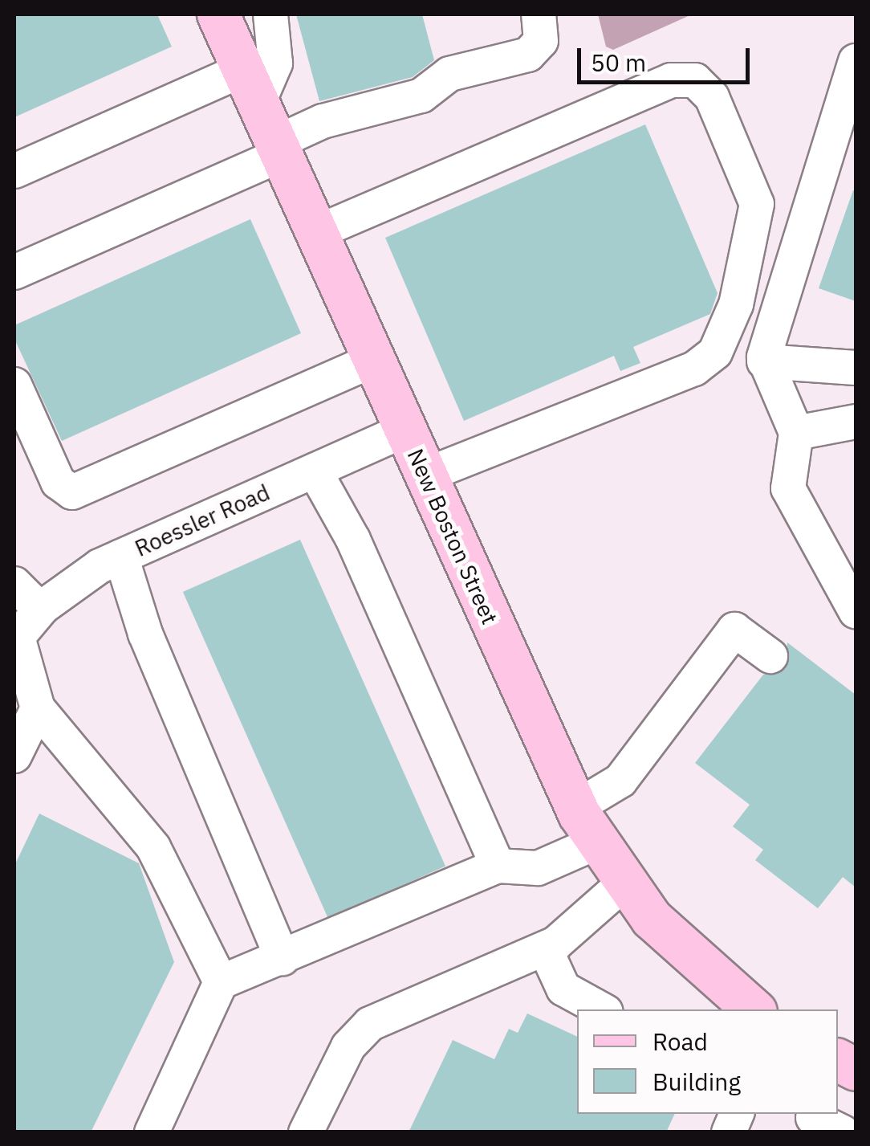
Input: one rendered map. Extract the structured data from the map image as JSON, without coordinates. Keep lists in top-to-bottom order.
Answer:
{
  "streets": {
    "main road": ["New Boston Street"],
    "street": ["Roessler Road"]
  },
  "crossings": [
    ["Roessler Road", "New Boston Street"]
  ],
  "legend": ["Road", "Building"],
  "scale_bar": "50 m"
}
